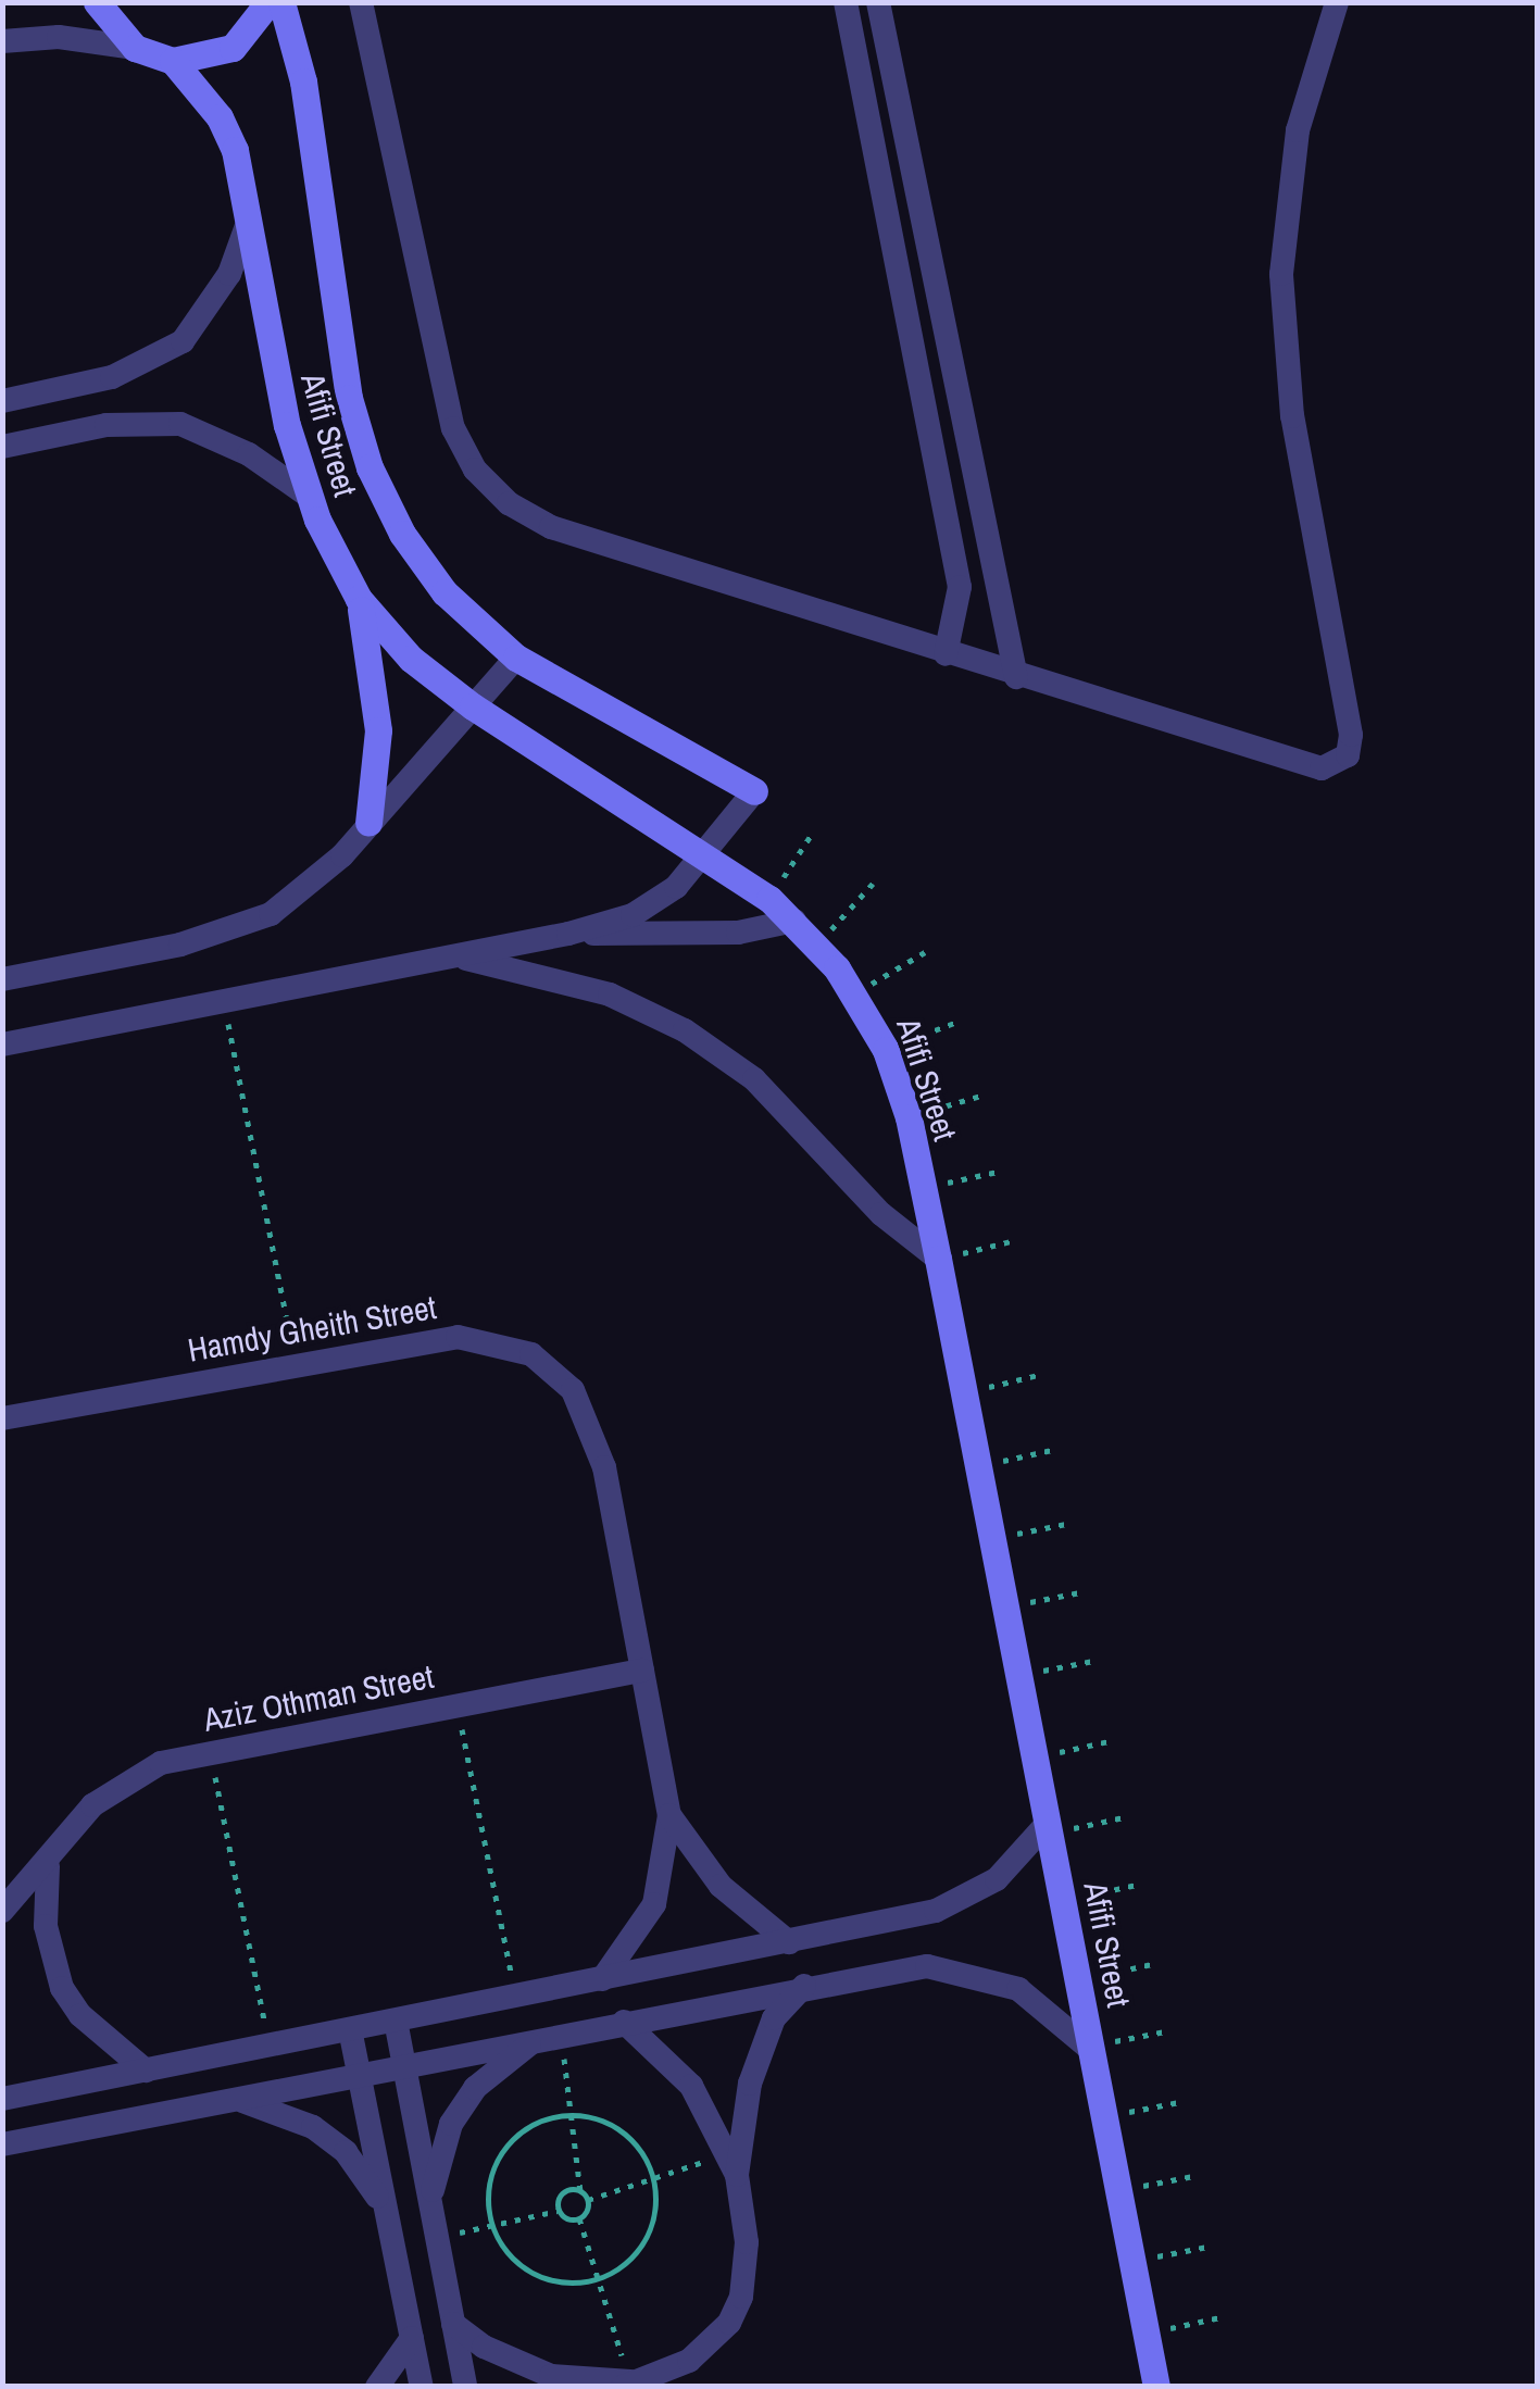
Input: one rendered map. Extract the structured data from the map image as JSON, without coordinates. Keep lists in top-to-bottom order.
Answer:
{
  "streets": {
    "street": ["Afifi Street", "Hamdy Gheith Street", "Aziz Othman Street"]
  },
  "crossings": [
    ["Hamdy Gheith Street", "Aziz Othman Street"]
  ]
}
